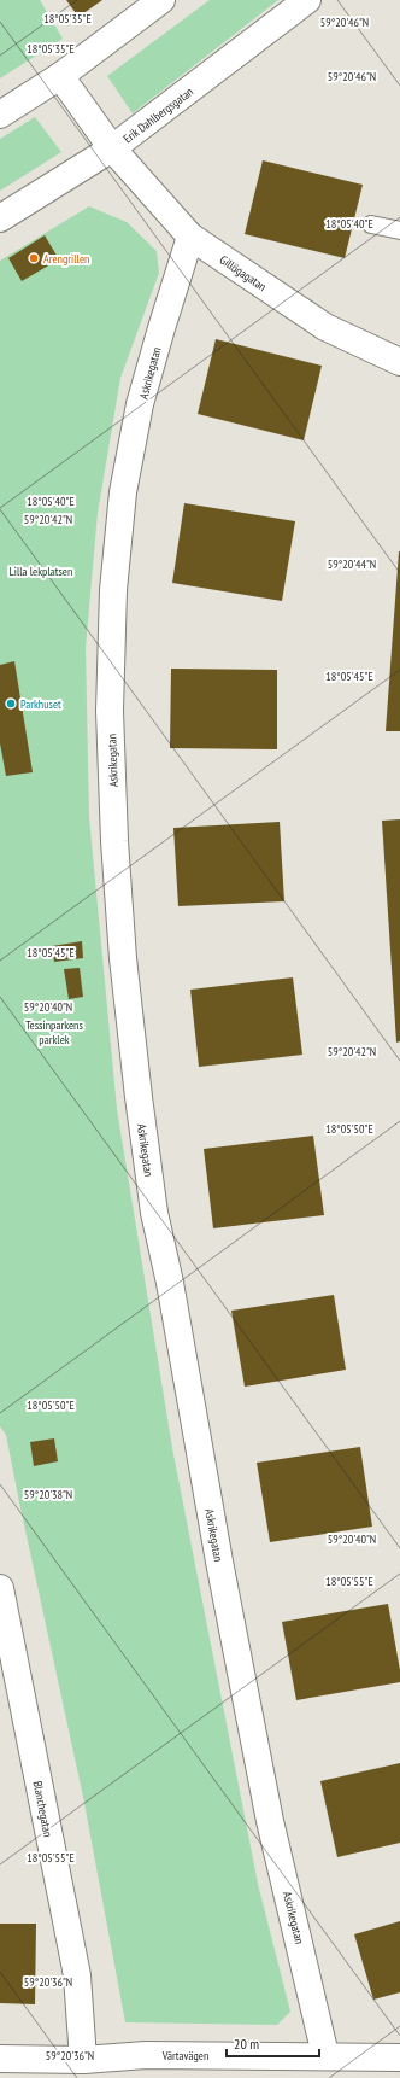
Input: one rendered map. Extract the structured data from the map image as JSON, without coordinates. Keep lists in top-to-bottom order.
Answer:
{
  "streets": {
    "street": [
      "Erik Dahlbergsgatan",
      "Gillögagatan",
      "Askrikegatan",
      "Blanchegatan",
      "Värtavägen"
    ]
  },
  "crossings": [
    ["Erik Dahlbergsgatan", "Gillögagatan"],
    ["Gillögagatan", "Askrikegatan"],
    ["Askrikegatan", "Värtavägen"],
    ["Blanchegatan", "Värtavägen"]
  ],
  "parks": ["Lilla lekplatsen", "Tessinparkens parklek"],
  "places": ["Arengrillen", "Parkhuset"],
  "scale_bar": "20 m",
  "coordinates": [
    "18°05'35\"E",
    "59°20'46\"N",
    "18°05'40\"E",
    "59°20'42\"N",
    "59°20'44\"N",
    "18°05'45\"E",
    "59°20'40\"N",
    "18°05'50\"E",
    "59°20'38\"N",
    "18°05'55\"E",
    "59°20'36\"N"
  ]
}
